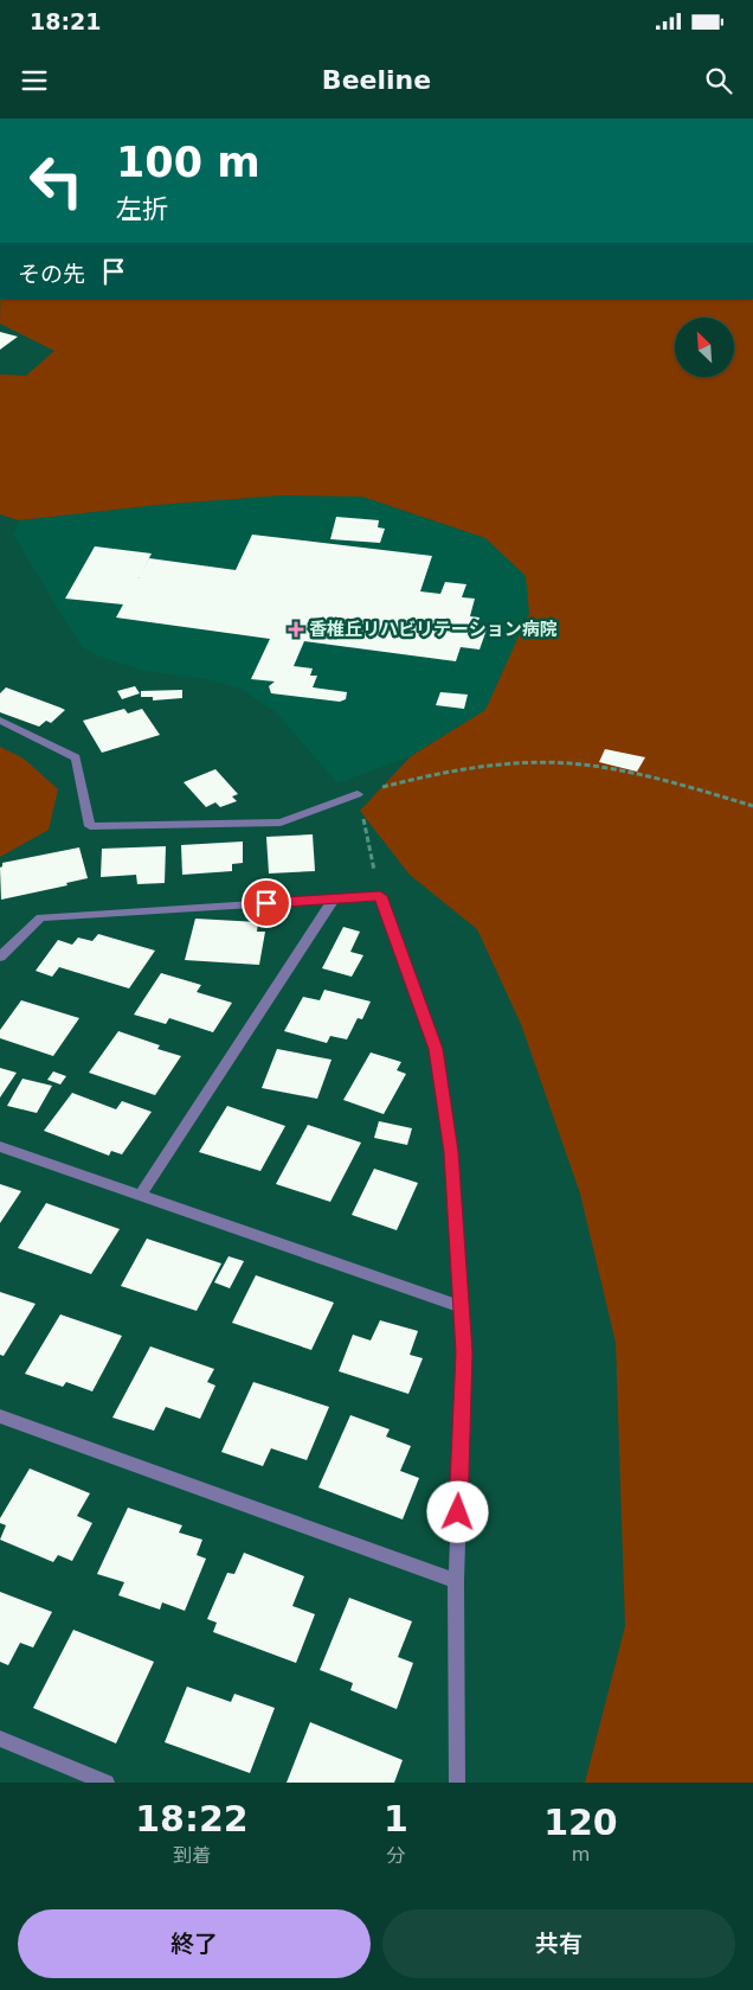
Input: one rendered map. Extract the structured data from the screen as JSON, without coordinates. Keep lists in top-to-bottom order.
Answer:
{
  "places": {
    "health": ["香椎丘リハビリテーション病院"]
  },
  "north": "top left",
  "page": {
    "status": "18:21",
    "header": "Beeline",
    "turn": ["100 m", "左折"],
    "then": "その先",
    "eta": [
      "18:22",
      "到着",
      "1",
      "分",
      "120",
      "m"
    ],
    "buttons": ["終了", "共有"]
  }
}
